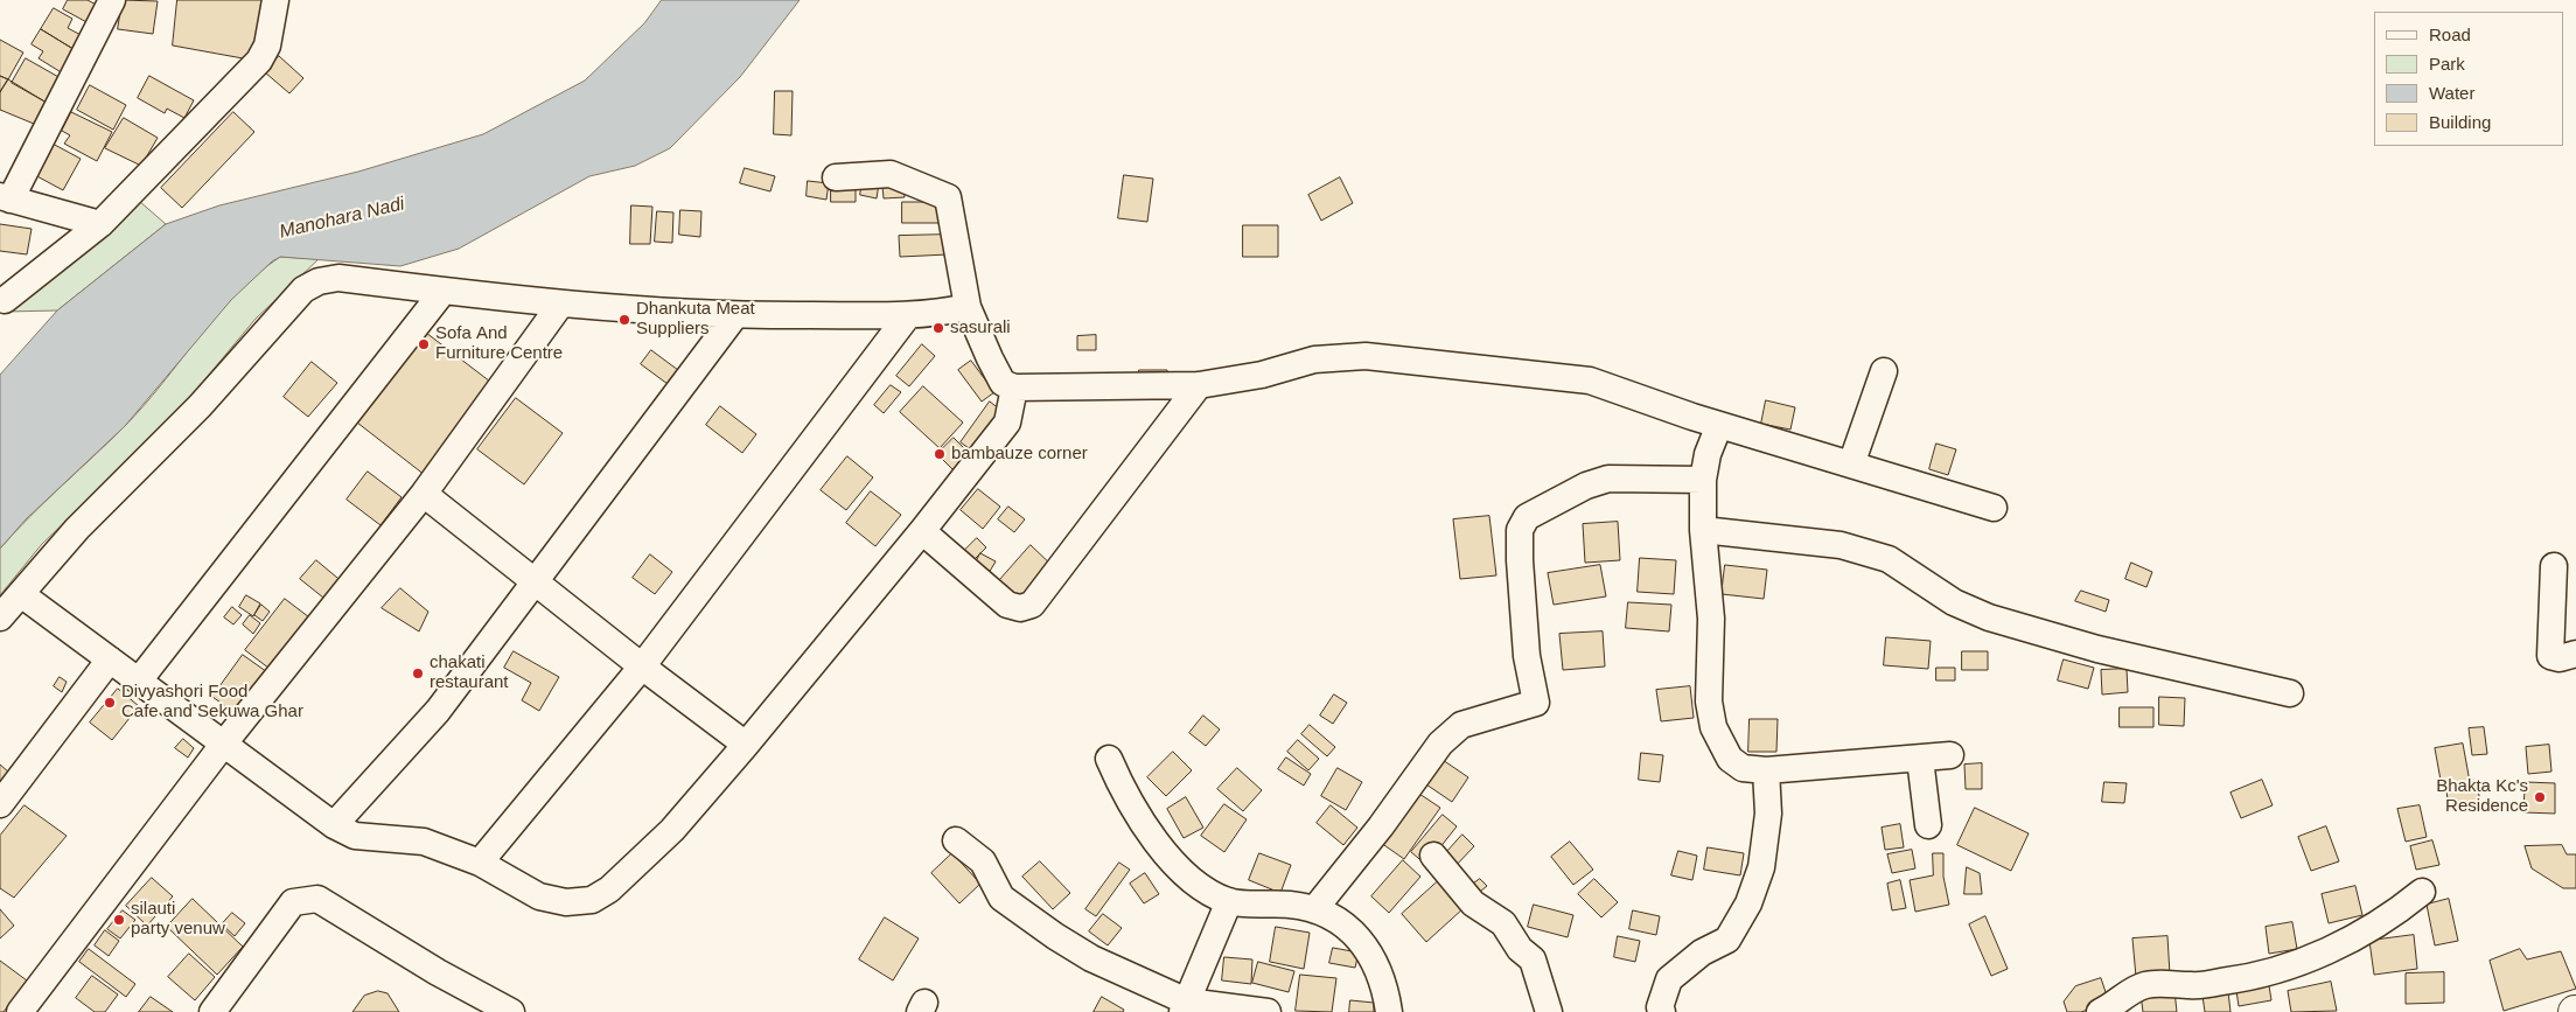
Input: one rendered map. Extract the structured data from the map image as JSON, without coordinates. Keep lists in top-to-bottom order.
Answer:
{
  "water": ["Manohara Nadi"],
  "places": [
    "Dhankuta Meat Suppliers",
    "sasurali",
    "Sofa And Furniture Centre",
    "bambauze corner",
    "chakati restaurant",
    "Divyashori Food Cafe and Sekuwa Ghar",
    "Bhakta Kc's Residence",
    "silauti party venuw"
  ],
  "legend": [
    "Road",
    "Park",
    "Water",
    "Building"
  ]
}
